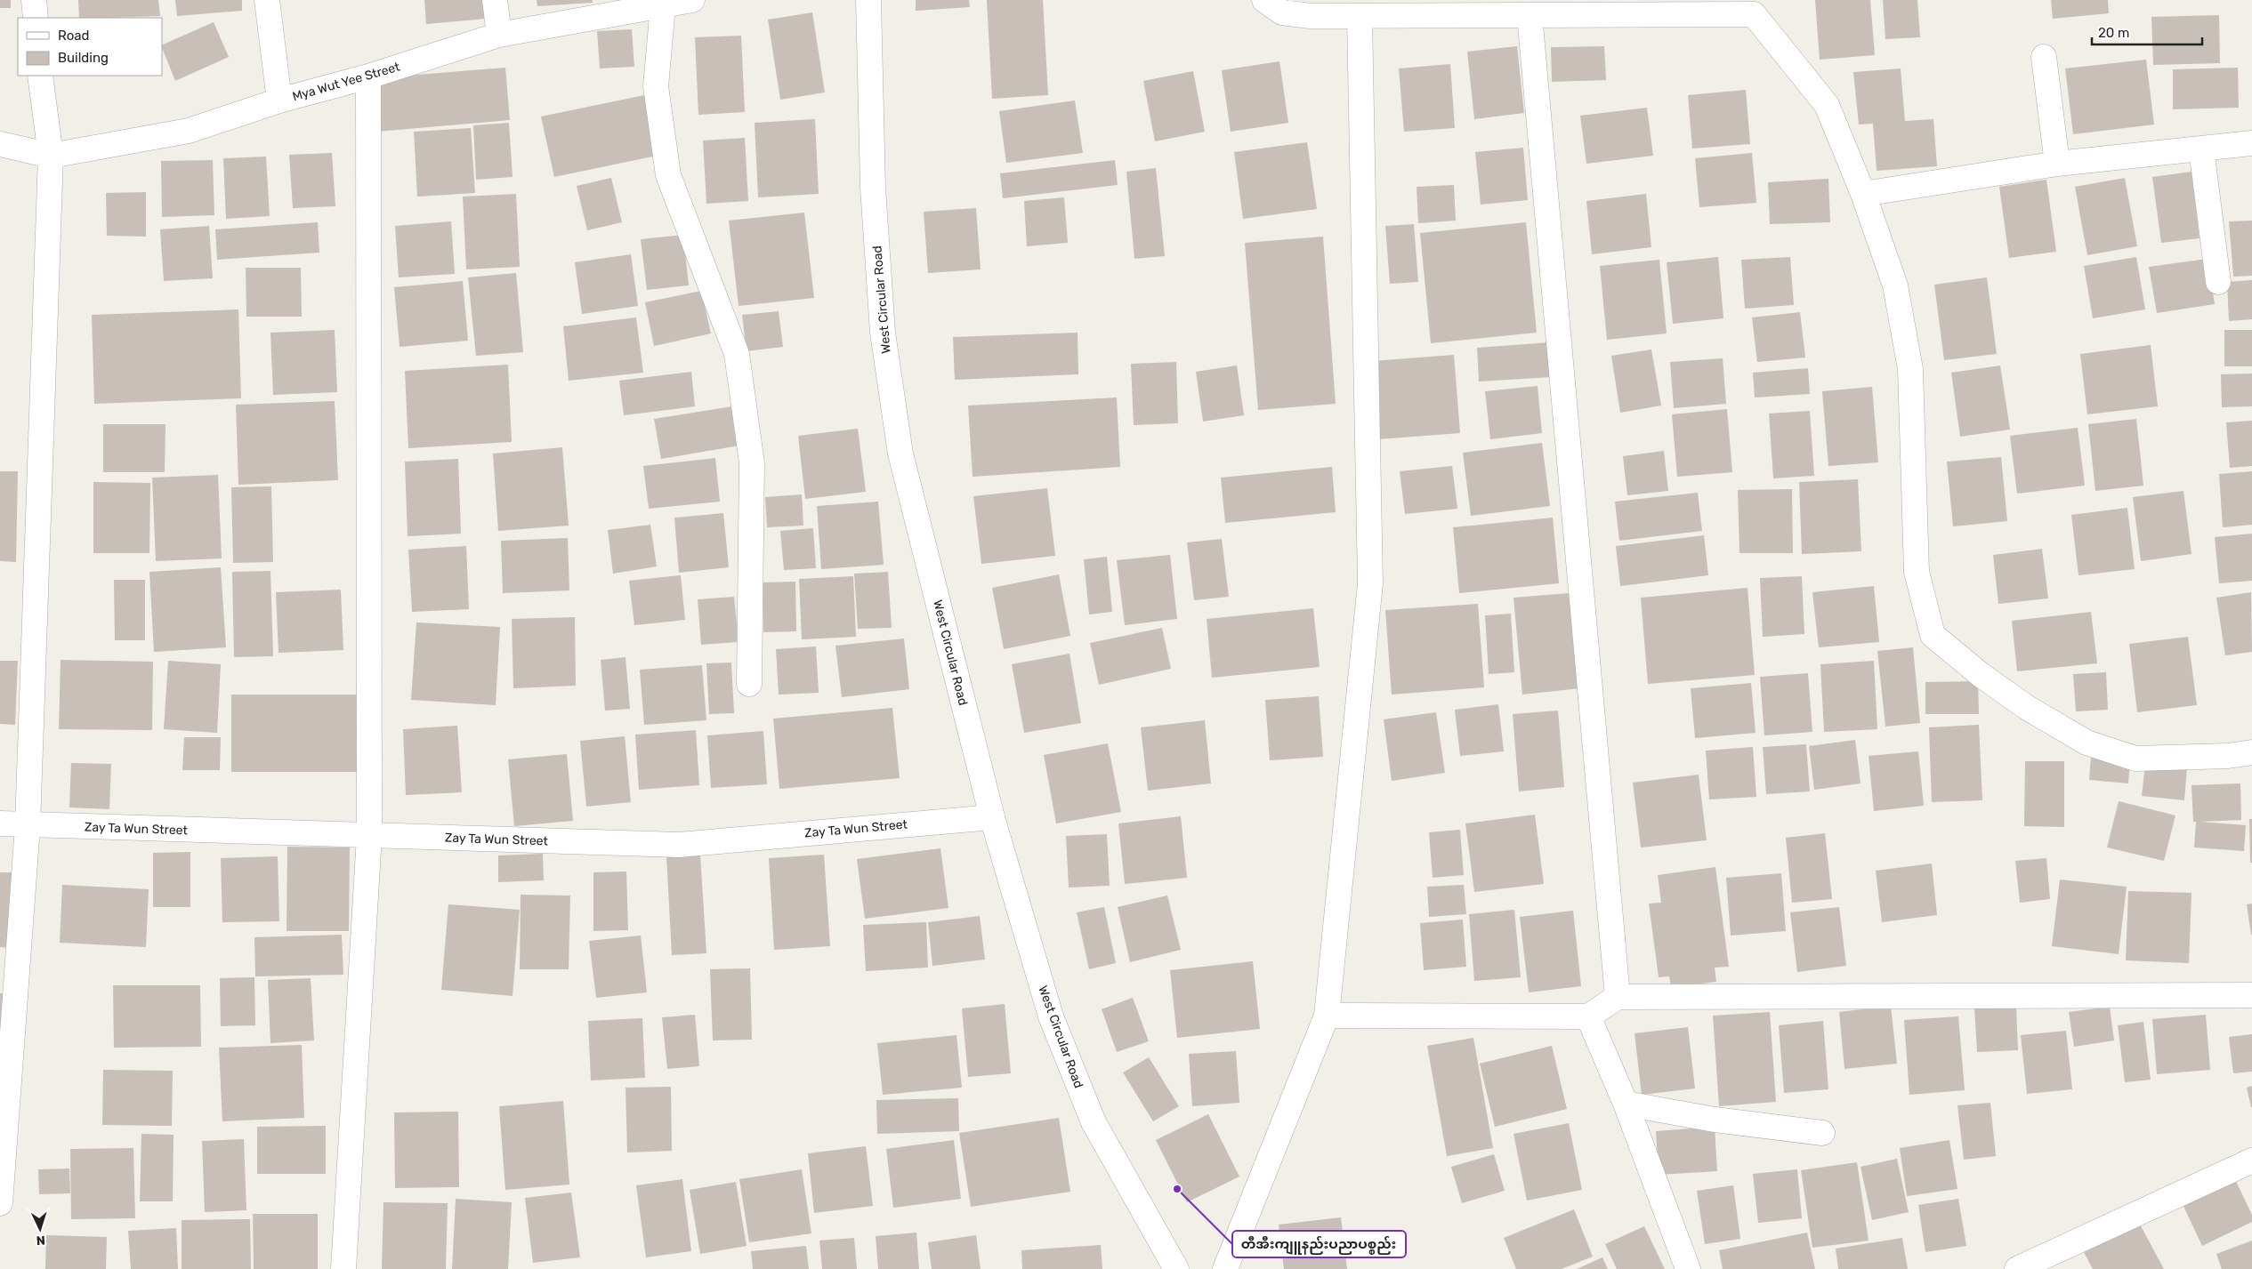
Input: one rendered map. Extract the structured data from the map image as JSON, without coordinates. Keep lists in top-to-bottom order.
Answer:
{
  "streets": {
    "street": ["Mya Wut Yee Street", "West Circular Road", "Zay Ta Wun Street"]
  },
  "crossings": [
    ["West Circular Road", "Zay Ta Wun Street"]
  ],
  "places": ["တီအီးကျူနည်းပညာပစ္စည်း"],
  "legend": ["Road", "Building"],
  "scale_bar": "20 m",
  "north": "bottom"
}
